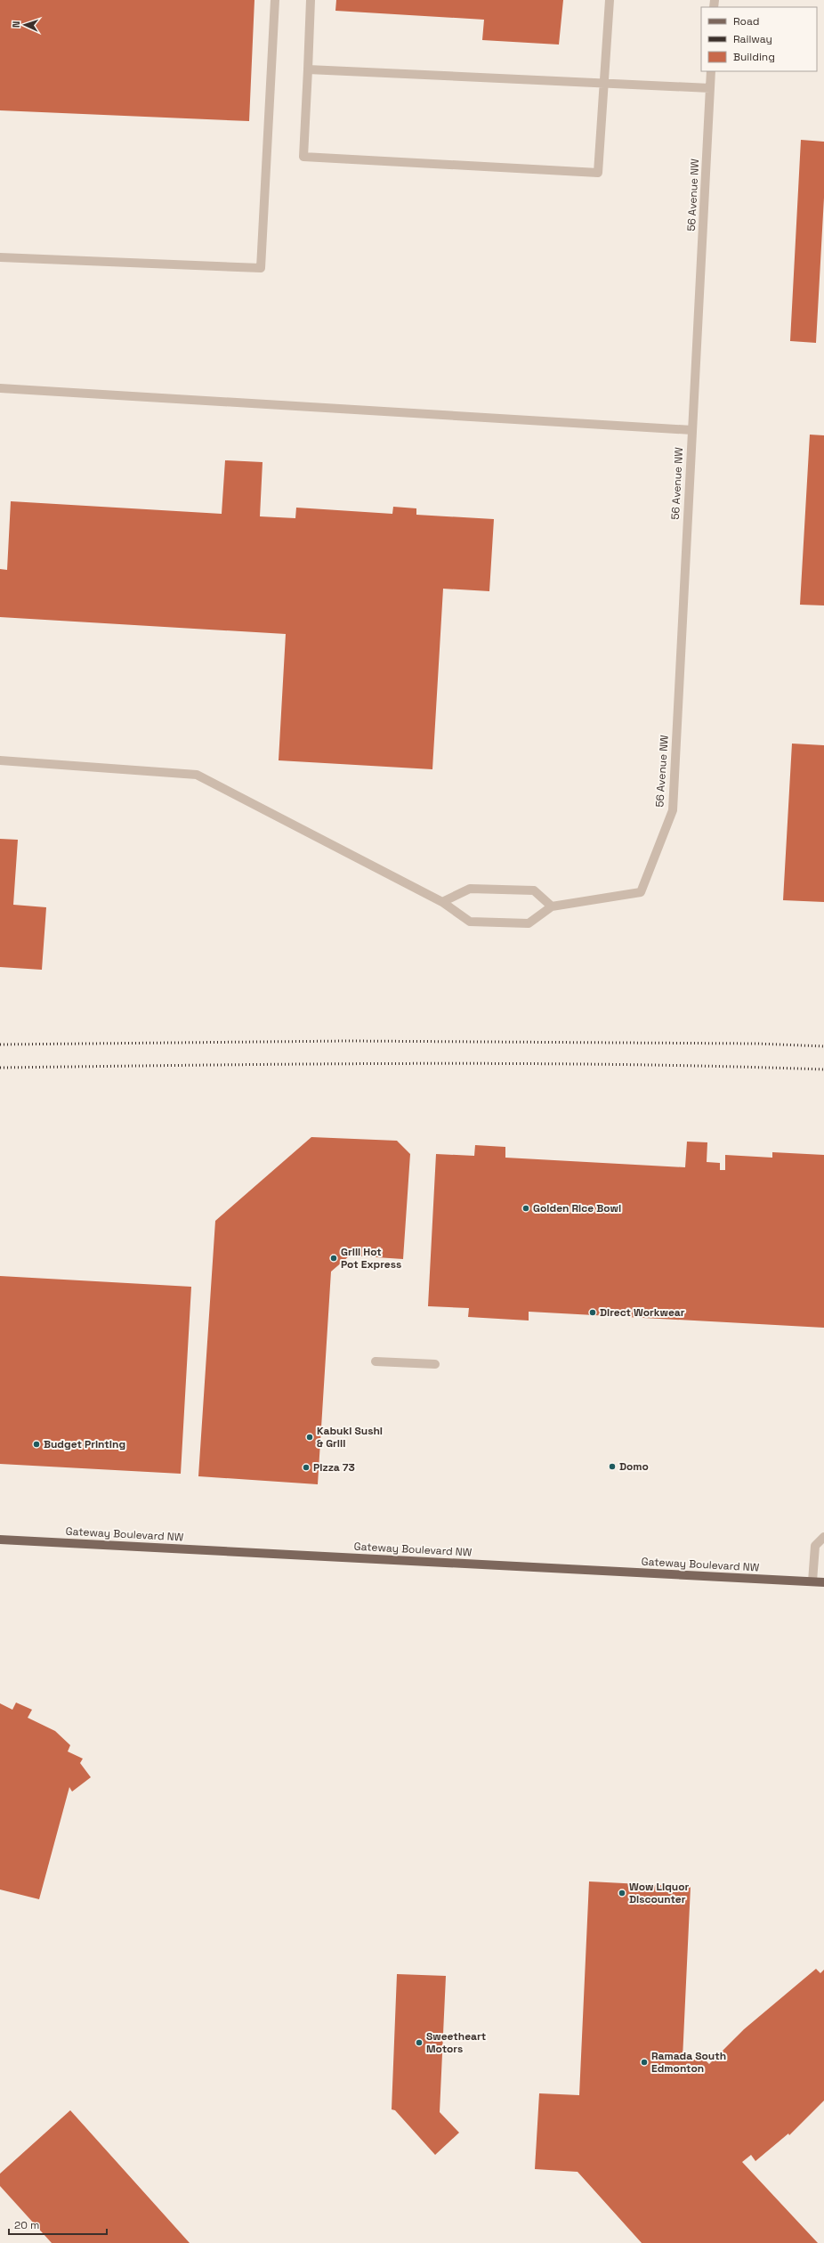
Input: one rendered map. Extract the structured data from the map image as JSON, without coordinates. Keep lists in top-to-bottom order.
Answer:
{
  "streets": {
    "main road": ["Gateway Boulevard NW"],
    "street": ["56 Avenue NW"]
  },
  "places": [
    "Golden Rice Bowl",
    "Grill Hot Pot Express",
    "Direct Workwear",
    "Kabuki Sushi & Grill",
    "Budget Printing",
    "Domo",
    "Pizza 73",
    "Wow Liquor Discounter",
    "Sweetheart Motors",
    "Ramada South Edmonton"
  ],
  "legend": ["Road", "Railway", "Building"],
  "scale_bar": "20 m",
  "north": "left"
}
